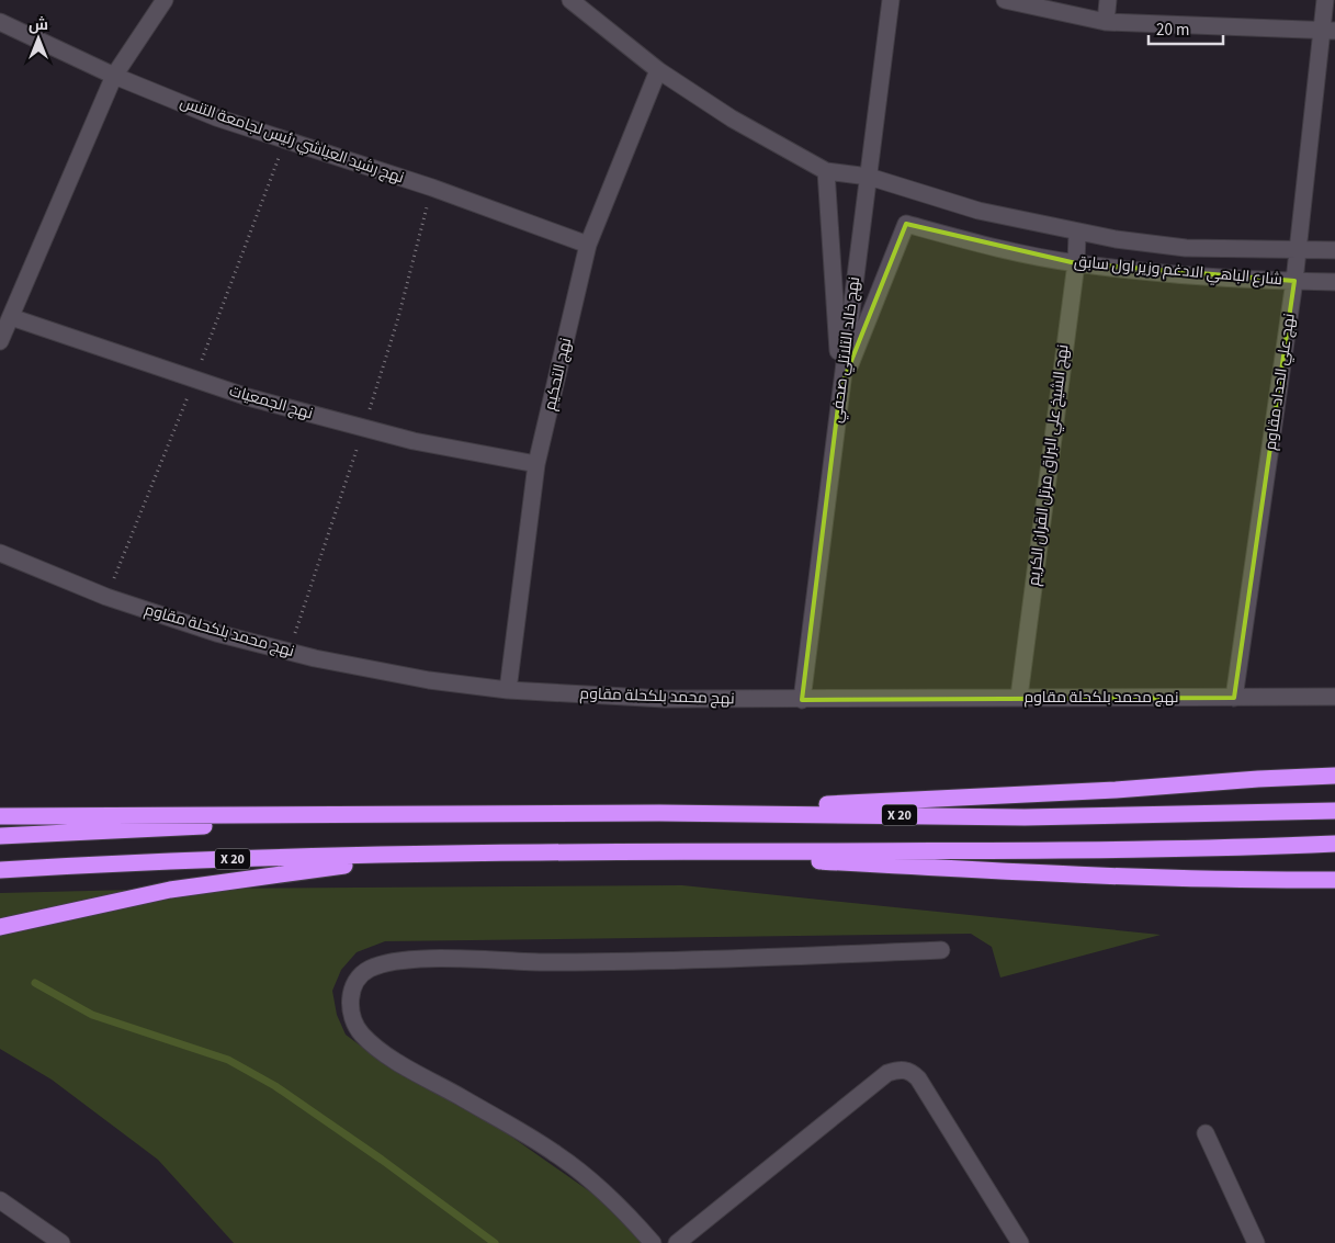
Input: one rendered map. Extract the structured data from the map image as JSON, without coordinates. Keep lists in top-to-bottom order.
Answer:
{
  "streets": {
    "highway": ["X 20"],
    "street": [
      "نهج رشيد العياشي رئيس لجامعة التنس",
      "شارع الباهي الادغم وزير اول سابق",
      "نهج خالد التلاتلي صحفي",
      "نهج التحكيم",
      "نهج علي الحداد مقاوم",
      "نهج الجمعيات",
      "نهج الشيخ علي البراق مرتل القران الكريم",
      "نهج محمد بلكحلة مقاوم"
    ]
  },
  "crossings": [
    ["نهج رشيد العياشي رئيس لجامعة التنس", "نهج التحكيم"],
    ["شارع الباهي الادغم وزير اول سابق", "نهج خالد التلاتلي صحفي"],
    ["شارع الباهي الادغم وزير اول سابق", "نهج علي الحداد مقاوم"],
    ["شارع الباهي الادغم وزير اول سابق", "نهج الشيخ علي البراق مرتل القران الكريم"],
    ["نهج خالد التلاتلي صحفي", "نهج محمد بلكحلة مقاوم"],
    ["نهج التحكيم", "نهج الجمعيات"],
    ["نهج التحكيم", "نهج محمد بلكحلة مقاوم"],
    ["نهج علي الحداد مقاوم", "نهج محمد بلكحلة مقاوم"],
    ["نهج الشيخ علي البراق مرتل القران الكريم", "نهج محمد بلكحلة مقاوم"]
  ],
  "scale_bar": "20 m",
  "north": "top"
}
